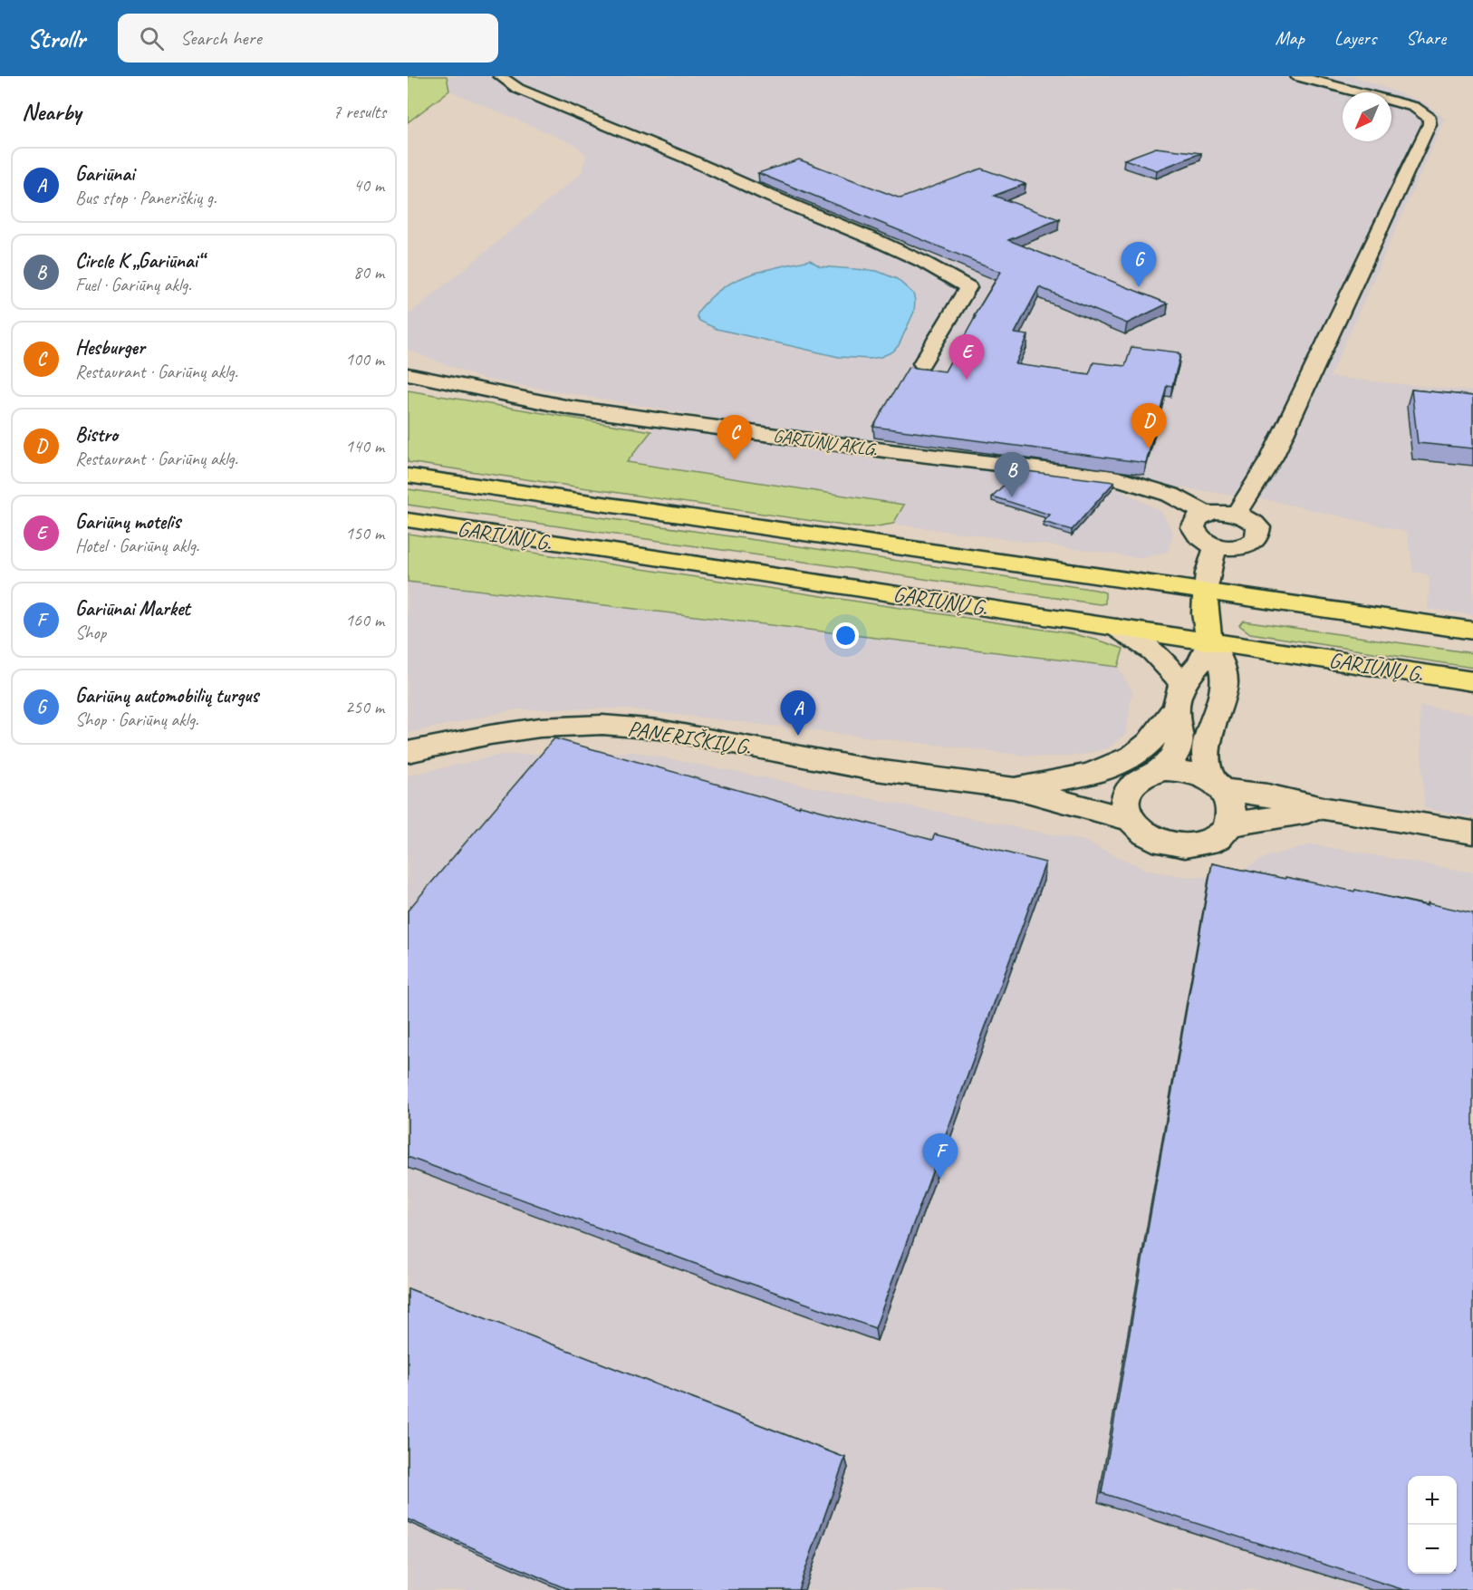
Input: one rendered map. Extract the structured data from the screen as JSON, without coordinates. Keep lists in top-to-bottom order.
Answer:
{
  "streets": {
    "highway": ["GARIŪNŲ G."],
    "street": ["GARIŪNŲ AKLG.", "PANERIŠKIŲ G."]
  },
  "north": "bottom left",
  "page": {
    "header": "Strollr",
    "search": "Search here",
    "nav": ["Map", "Layers", "Share"],
    "heading": ["Nearby", "7 results"],
    "list": [
      {
        "mark": "A",
        "name": "Gariūnai",
        "note": "Bus stop · Paneriškių g.",
        "value": "40 m"
      },
      {
        "mark": "B",
        "name": "Circle K „Gariūnai“",
        "note": "Fuel · Gariūnų aklg.",
        "value": "80 m"
      },
      {
        "mark": "C",
        "name": "Hesburger",
        "note": "Restaurant · Gariūnų aklg.",
        "value": "100 m"
      },
      {
        "mark": "D",
        "name": "Bistro",
        "note": "Restaurant · Gariūnų aklg.",
        "value": "140 m"
      },
      {
        "mark": "E",
        "name": "Gariūnų motelis",
        "note": "Hotel · Gariūnų aklg.",
        "value": "150 m"
      },
      {
        "mark": "F",
        "name": "Gariūnai Market",
        "note": "Shop",
        "value": "160 m"
      },
      {
        "mark": "G",
        "name": "Gariūnų automobilių turgus",
        "note": "Shop · Gariūnų aklg.",
        "value": "250 m"
      }
    ],
    "pins": [
      "G",
      "E",
      "D",
      "C",
      "B",
      "A",
      "F"
    ],
    "map_buttons": ["+", "−"]
  }
}
